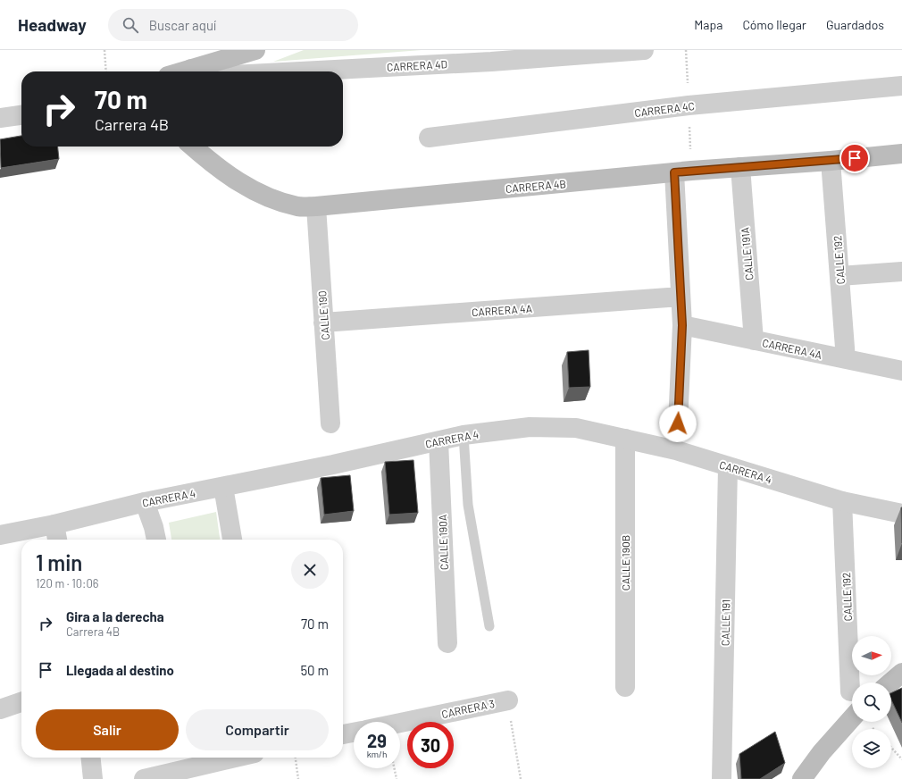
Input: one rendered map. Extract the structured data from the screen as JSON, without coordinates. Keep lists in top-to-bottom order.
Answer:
{
  "streets": {
    "main road": ["CARRERA 4B"],
    "street": [
      "CARRERA 4D",
      "CARRERA 4C",
      "CALLE 191A",
      "CALLE 192",
      "CARRERA 4A",
      "CALLE 190",
      "CARRERA 4",
      "CALLE 190A",
      "CALLE 190B",
      "CALLE 191",
      "CARRERA 3"
    ]
  },
  "crossings": [
    ["CARRERA 4B", "CALLE 191A"],
    ["CARRERA 4B", "CALLE 192"],
    ["CARRERA 4B", "CALLE 190"],
    ["CALLE 191A", "CARRERA 4A"],
    ["CALLE 192", "CARRERA 4A"],
    ["CALLE 192", "CARRERA 4"],
    ["CARRERA 4A", "CALLE 190"],
    ["CARRERA 4", "CALLE 190A"],
    ["CARRERA 4", "CALLE 190B"],
    ["CARRERA 4", "CALLE 191"]
  ],
  "north": "right",
  "page": {
    "header": "Headway",
    "search": "Buscar aquí",
    "nav": ["Mapa", "Cómo llegar", "Guardados"],
    "turn": ["70 m", "Carrera 4B"],
    "heading": ["1 min", "120 m · 10:06"],
    "list": [
      {
        "name": "Gira a la derecha",
        "note": "Carrera 4B",
        "value": "70 m"
      },
      {
        "name": "Llegada al destino",
        "value": "50 m"
      }
    ],
    "buttons": ["Salir", "Compartir"],
    "speed": "29 km/h",
    "limit": "30"
  }
}
